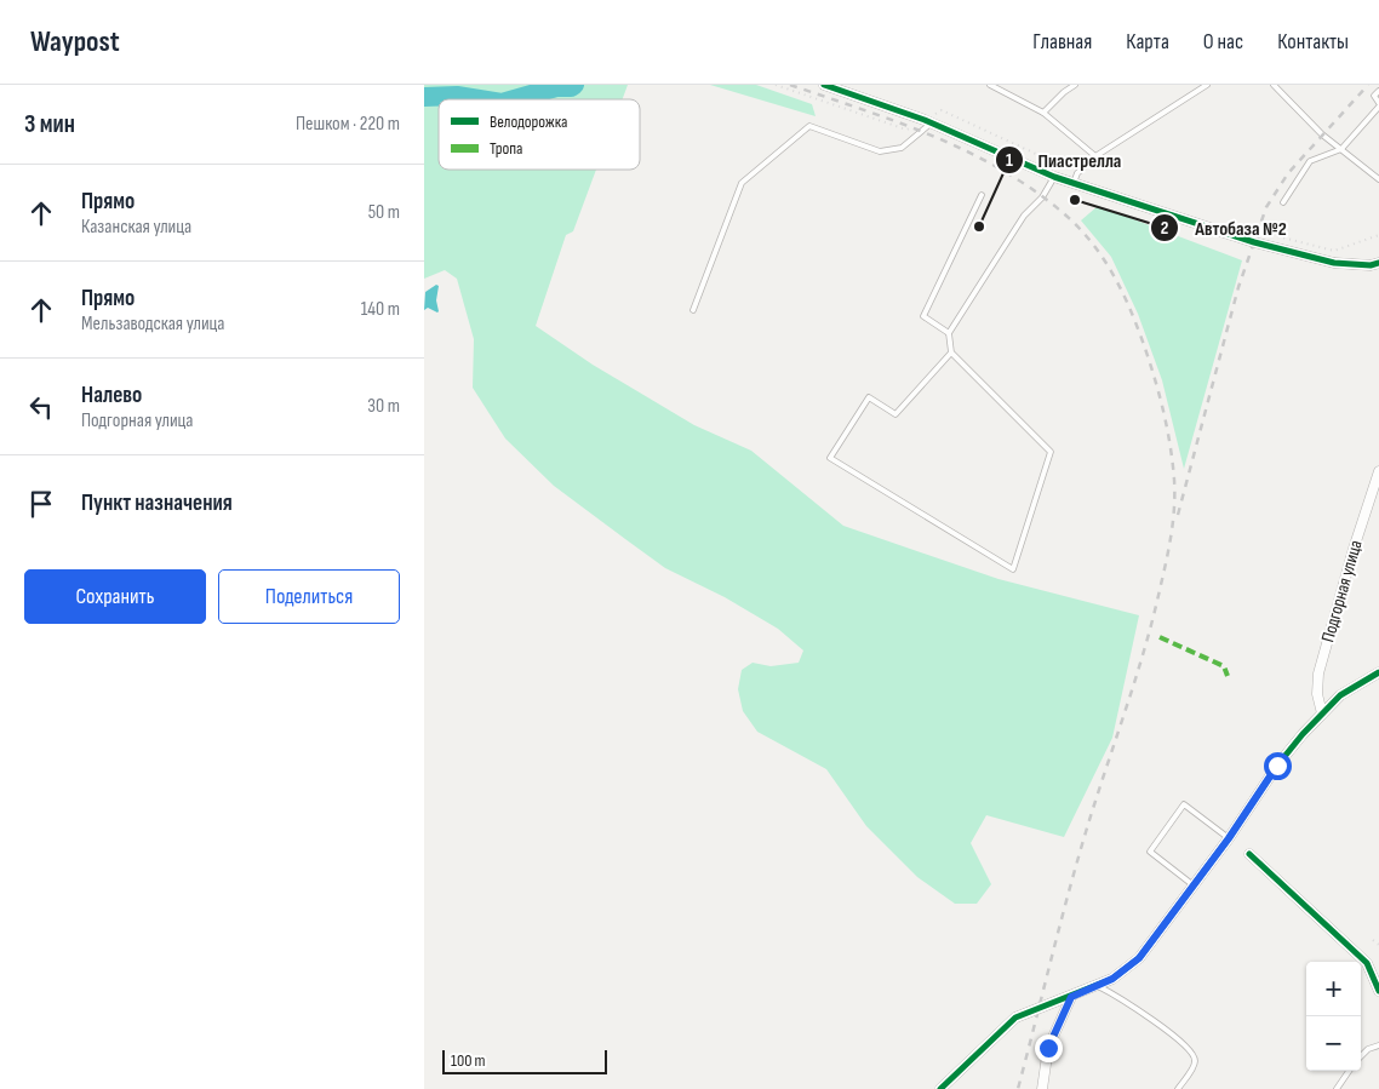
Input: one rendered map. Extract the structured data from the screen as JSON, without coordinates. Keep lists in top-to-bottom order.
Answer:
{
  "streets": {
    "street": ["Подгорная улица"]
  },
  "places": ["Автобаза №2", "Пиастрелла"],
  "legend": ["Велодорожка", "Тропа"],
  "scale_bar": "100 m",
  "page": {
    "header": "Waypost",
    "nav": [
      "Главная",
      "Карта",
      "О нас",
      "Контакты"
    ],
    "heading": ["3 мин", "Пешком · 220 m"],
    "list": [
      ["Прямо", "Казанская улица", "50 m"],
      ["Прямо", "Мельзаводская улица", "140 m"],
      ["Налево", "Подгорная улица", "30 m"],
      "Пункт назначения"
    ],
    "buttons": ["Сохранить", "Поделиться"],
    "map_buttons": ["+", "−"],
    "scale": "100 m"
  }
}
